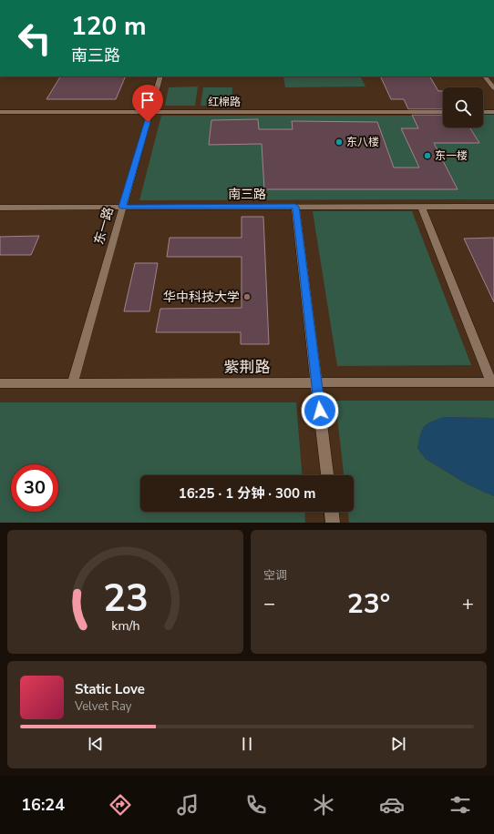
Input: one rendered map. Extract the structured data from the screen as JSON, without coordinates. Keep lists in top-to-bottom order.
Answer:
{
  "streets": {
    "street": [
      "红棉路",
      "南三路",
      "东一路",
      "紫荆路"
    ]
  },
  "crossings": [
    ["红棉路", "东一路"],
    ["南三路", "东一路"],
    ["东一路", "紫荆路"]
  ],
  "places": ["东八楼", "东一楼", "华中科技大学"],
  "page": {
    "turn": ["120 m", "南三路"],
    "limit": "30",
    "trip": "16:25 · 1 分钟 · 300 m",
    "tile": "空调",
    "heat": ["−", "23°", "+"],
    "song": ["Static Love", "Velvet Ray"],
    "tabs": "16:24",
    "gauge": ["23", "km/h"]
  }
}
